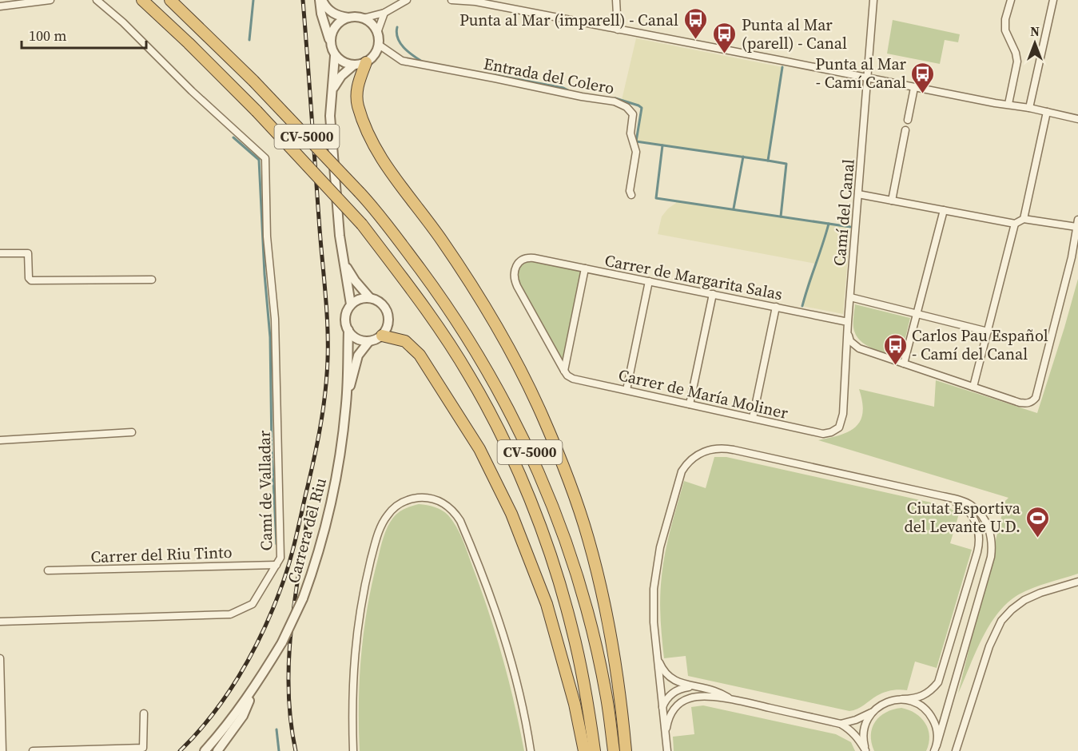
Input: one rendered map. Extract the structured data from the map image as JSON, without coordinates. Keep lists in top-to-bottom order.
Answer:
{
  "streets": {
    "highway": ["CV-5000"],
    "street": [
      "Entrada del Colero",
      "Camí del Canal",
      "Carrer de Margarita Salas",
      "Carrer de María Moliner",
      "Camí de Valladar",
      "Carrera del Riu",
      "Carrer del Riu Tinto"
    ]
  },
  "crossings": [
    ["Camí del Canal", "Carrer de Margarita Salas"],
    ["Camí del Canal", "Carrer de María Moliner"],
    ["Carrer de Margarita Salas", "Carrer de María Moliner"],
    ["Camí de Valladar", "Carrer del Riu Tinto"]
  ],
  "places": {
    "bus stop": [
      "Punta al Mar (imparell) - Canal",
      "Punta al Mar (parell) - Canal",
      "Punta al Mar - Camí Canal",
      "Carlos Pau Español - Camí del Canal"
    ],
    "sports": ["Ciutat Esportiva del Levante U.D."]
  },
  "scale_bar": "100 m",
  "north": "top"
}
